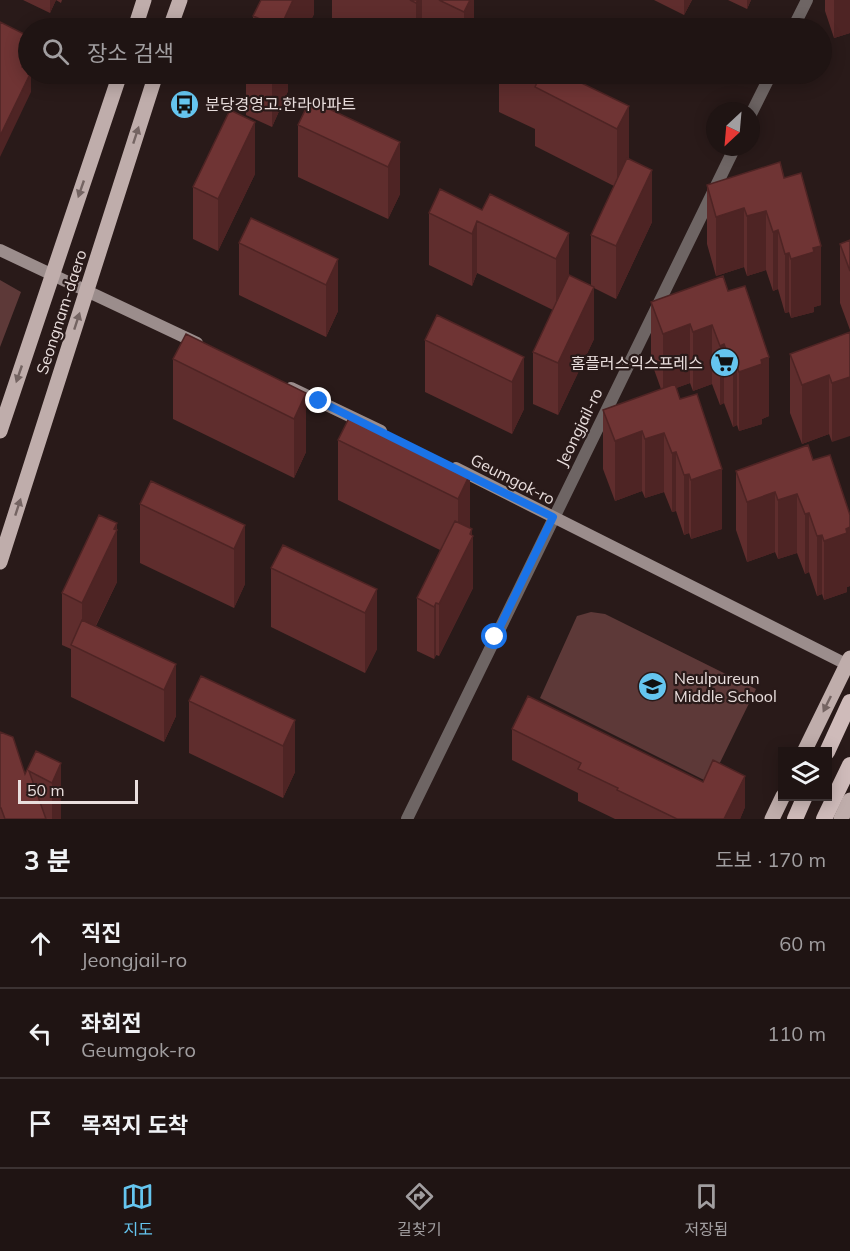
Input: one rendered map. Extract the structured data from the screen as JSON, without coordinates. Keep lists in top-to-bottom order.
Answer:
{
  "streets": {
    "main road": ["Seongnam-daero", "Geumgok-ro"],
    "street": ["Jeongjail-ro"]
  },
  "crossings": [
    ["Jeongjail-ro", "Geumgok-ro"]
  ],
  "places": {
    "bus stop": ["분당경영고.한라아파트"],
    "supermarket": ["홈플러스익스프레스"],
    "school or university": ["Neulpureun Middle School"]
  },
  "scale_bar": "50 m",
  "north": "bottom left",
  "page": {
    "search": "장소 검색",
    "scale": "50 m",
    "heading": ["3 분", "도보 · 170 m"],
    "list": [
      ["직진", "Jeongjail-ro", "60 m"],
      ["좌회전", "Geumgok-ro", "110 m"],
      "목적지 도착"
    ],
    "nav": ["지도", "길찾기", "저장됨"]
  }
}
